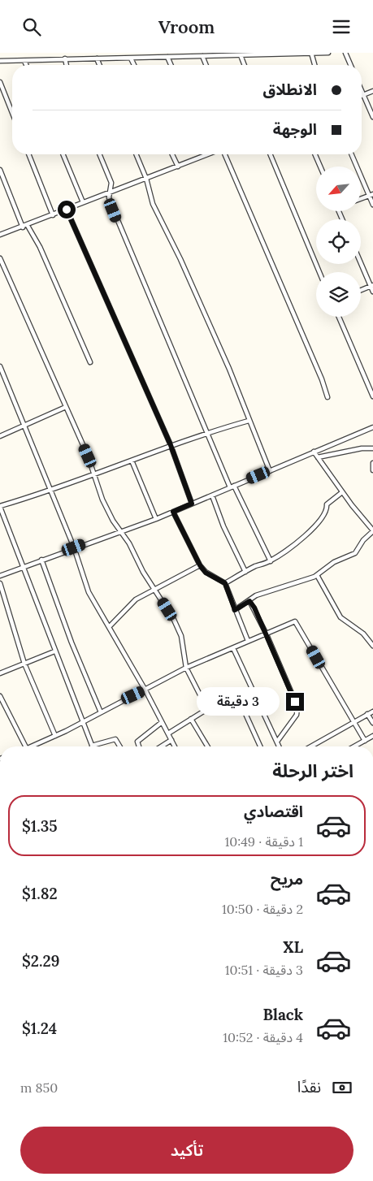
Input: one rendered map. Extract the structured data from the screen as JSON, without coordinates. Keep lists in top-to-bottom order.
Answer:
{
  "north": "bottom left",
  "page": {
    "header": "Vroom",
    "banner": ["الانطلاق", "الوجهة"],
    "bubble": "3 دقيقة",
    "heading": "اختر الرحلة",
    "list": [
      {
        "name": "اقتصادي",
        "note": "1 دقيقة · 10:49",
        "value": "$1.35"
      },
      {
        "name": "مريح",
        "note": "2 دقيقة · 10:50",
        "value": "$1.82"
      },
      {
        "name": "XL",
        "note": "3 دقيقة · 10:51",
        "value": "$2.29"
      },
      {
        "name": "Black",
        "note": "4 دقيقة · 10:52",
        "value": "$1.24"
      }
    ],
    "pay": ["نقدًا", "850 m"],
    "buttons": "تأكيد"
  }
}
